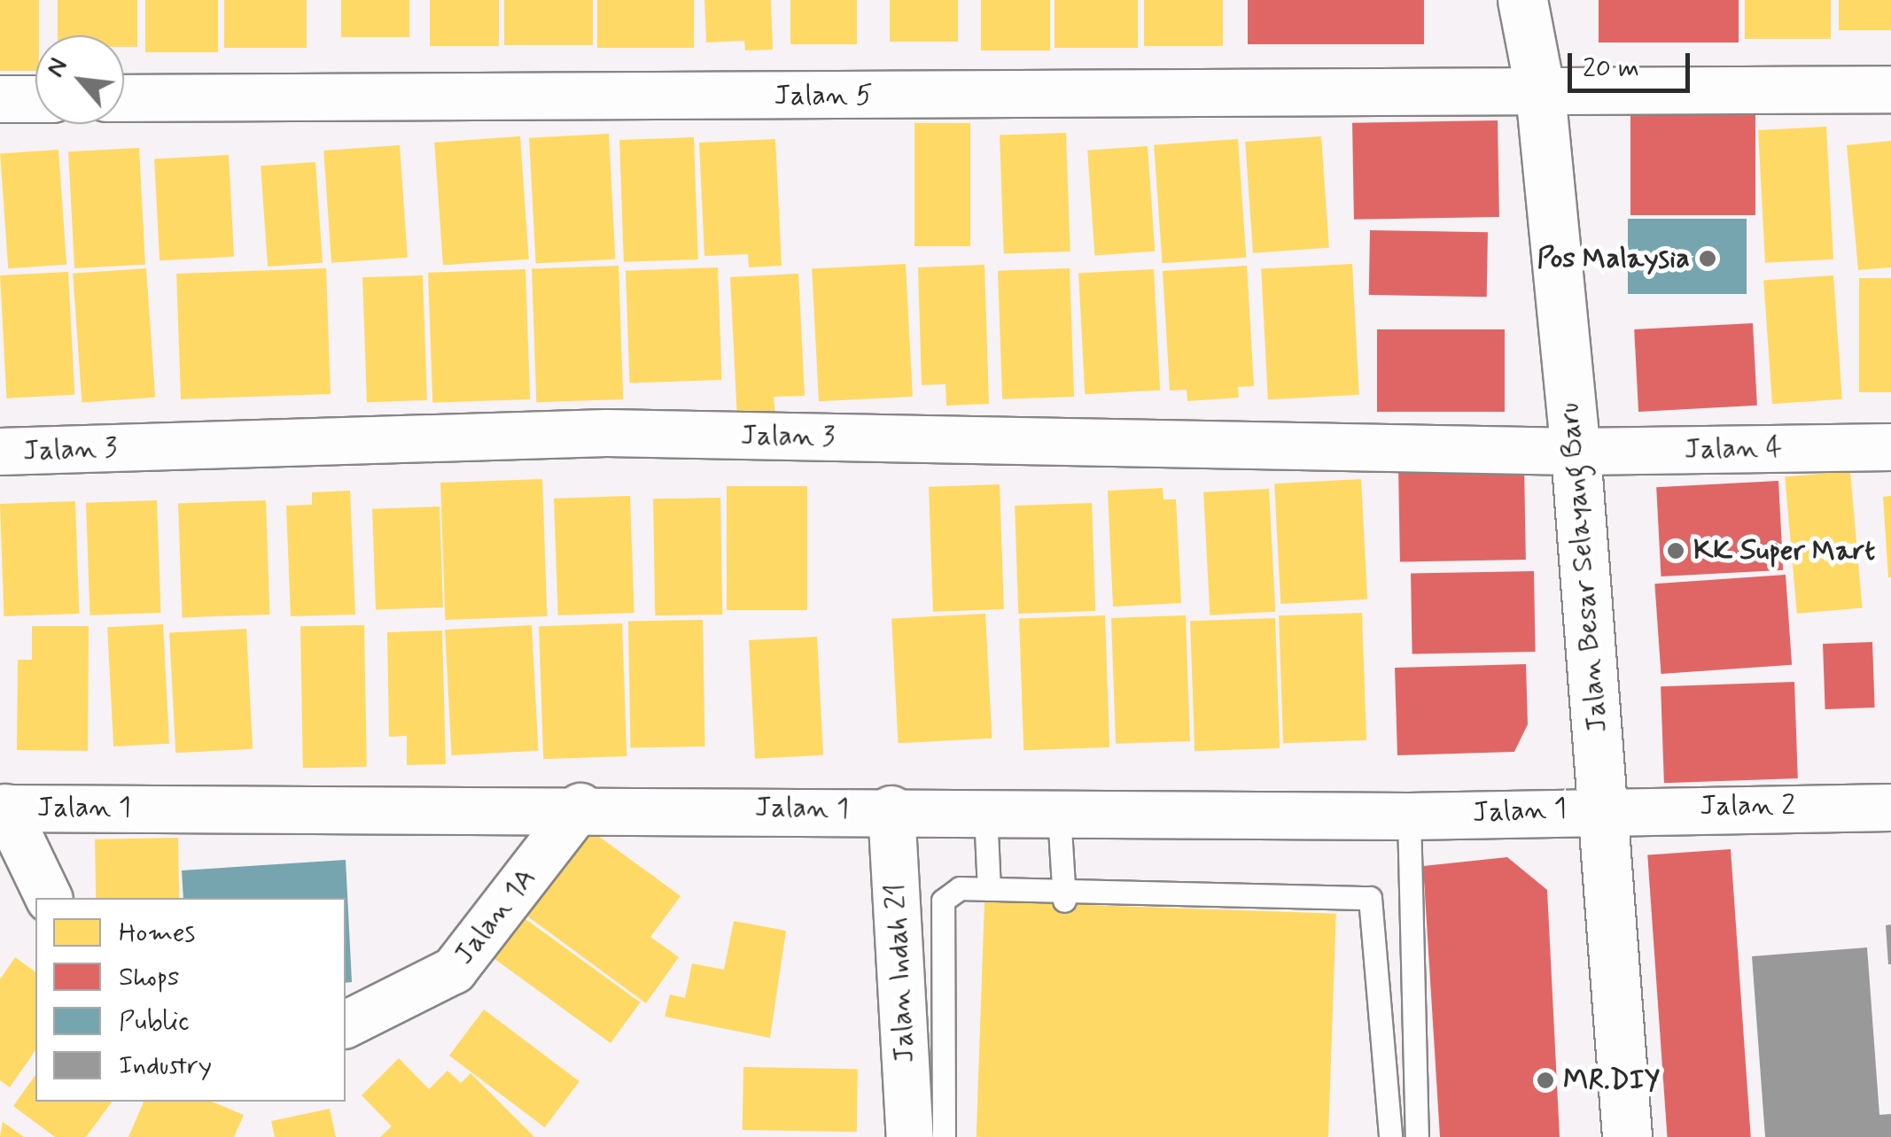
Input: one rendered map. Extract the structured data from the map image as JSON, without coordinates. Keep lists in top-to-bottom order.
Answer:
{
  "streets": {
    "street": [
      "Jalan 5",
      "Jalan 3",
      "Jalan 4",
      "Jalan Besar Selayang Baru",
      "Jalan 2",
      "Jalan 1",
      "Jalan 1A",
      "Jalan Indah 21"
    ]
  },
  "crossings": [
    ["Jalan 5", "Jalan Besar Selayang Baru"],
    ["Jalan 3", "Jalan 4"],
    ["Jalan 3", "Jalan Besar Selayang Baru"],
    ["Jalan 4", "Jalan Besar Selayang Baru"],
    ["Jalan Besar Selayang Baru", "Jalan 2"],
    ["Jalan Besar Selayang Baru", "Jalan 1"],
    ["Jalan 2", "Jalan 1"],
    ["Jalan 1", "Jalan 1A"],
    ["Jalan 1", "Jalan Indah 21"]
  ],
  "places": ["Pos Malaysia", "KK Super Mart", "MR.DIY"],
  "legend": [
    "Homes",
    "Shops",
    "Public",
    "Industry"
  ],
  "scale_bar": "20 m",
  "north": "top left"
}
